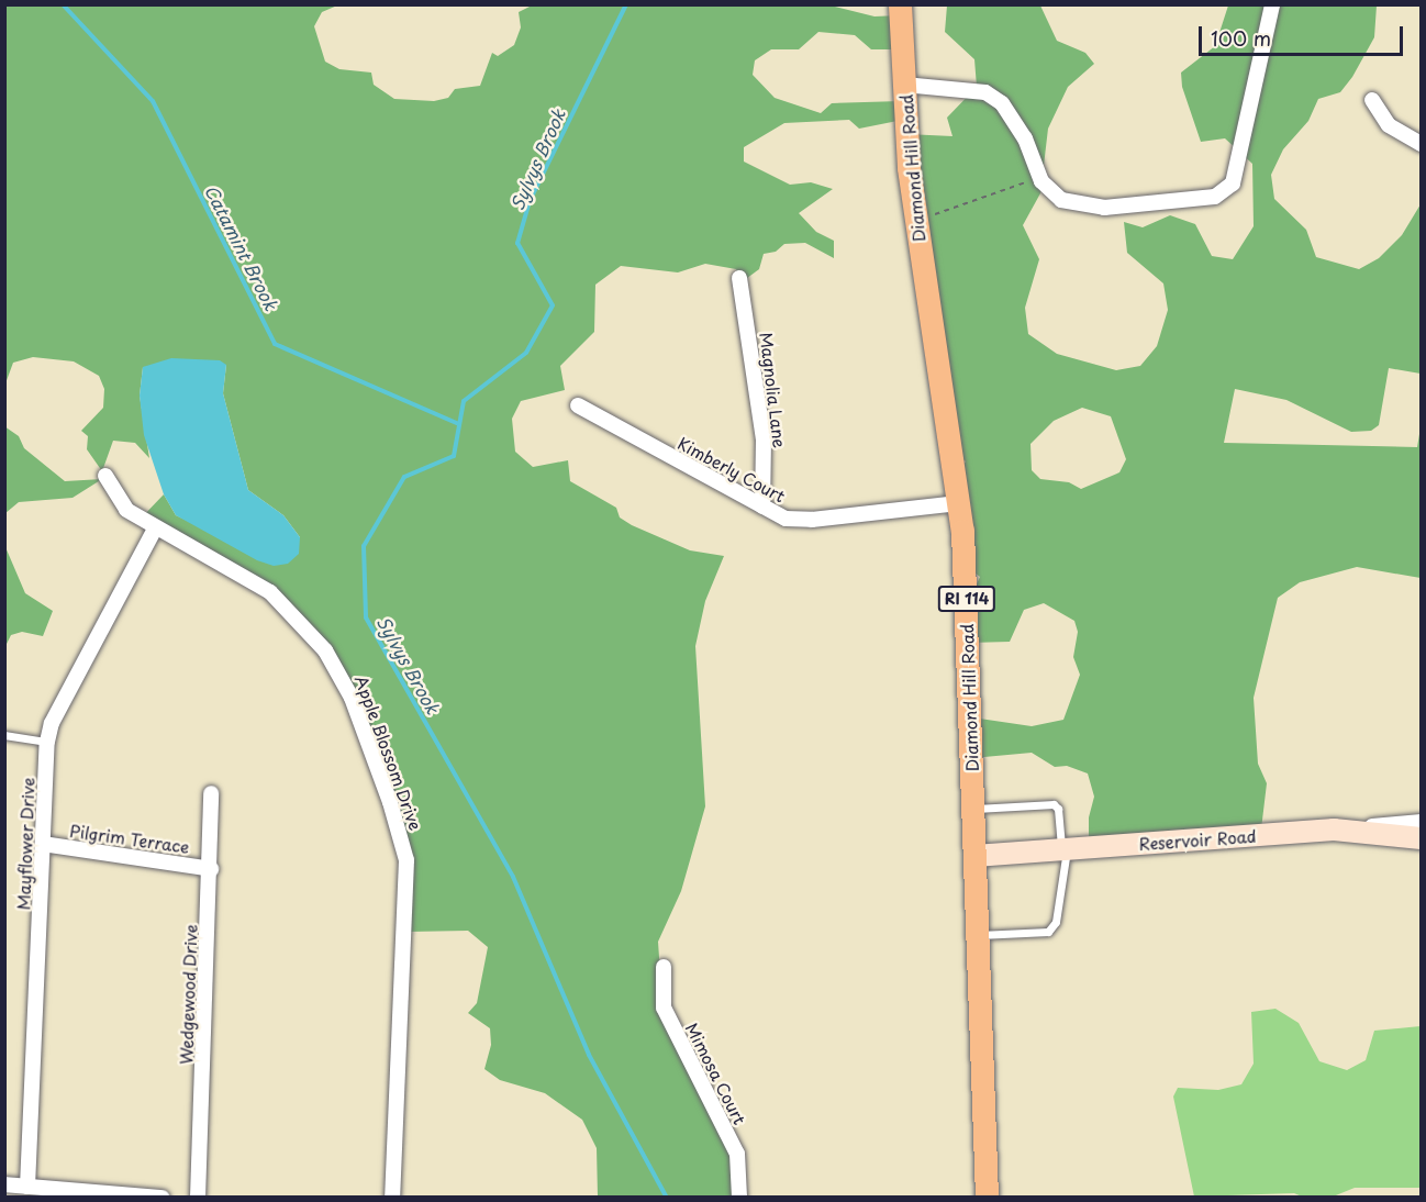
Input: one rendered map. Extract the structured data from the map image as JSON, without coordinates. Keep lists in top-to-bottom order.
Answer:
{
  "streets": {
    "main road": ["Diamond Hill Road", "RI 114"],
    "street": [
      "Magnolia Lane",
      "Kimberly Court",
      "Apple Blossom Drive",
      "Pilgrim Terrace",
      "Reservoir Road",
      "Mayflower Drive",
      "Wedgewood Drive",
      "Mimosa Court"
    ]
  },
  "crossings": [
    ["Diamond Hill Road", "Kimberly Court"],
    ["Diamond Hill Road", "Reservoir Road"],
    ["Magnolia Lane", "Kimberly Court"],
    ["Apple Blossom Drive", "Mayflower Drive"],
    ["Pilgrim Terrace", "Mayflower Drive"],
    ["Pilgrim Terrace", "Wedgewood Drive"]
  ],
  "water": ["Sylvys Brook", "Catamint Brook"],
  "scale_bar": "100 m"
}
